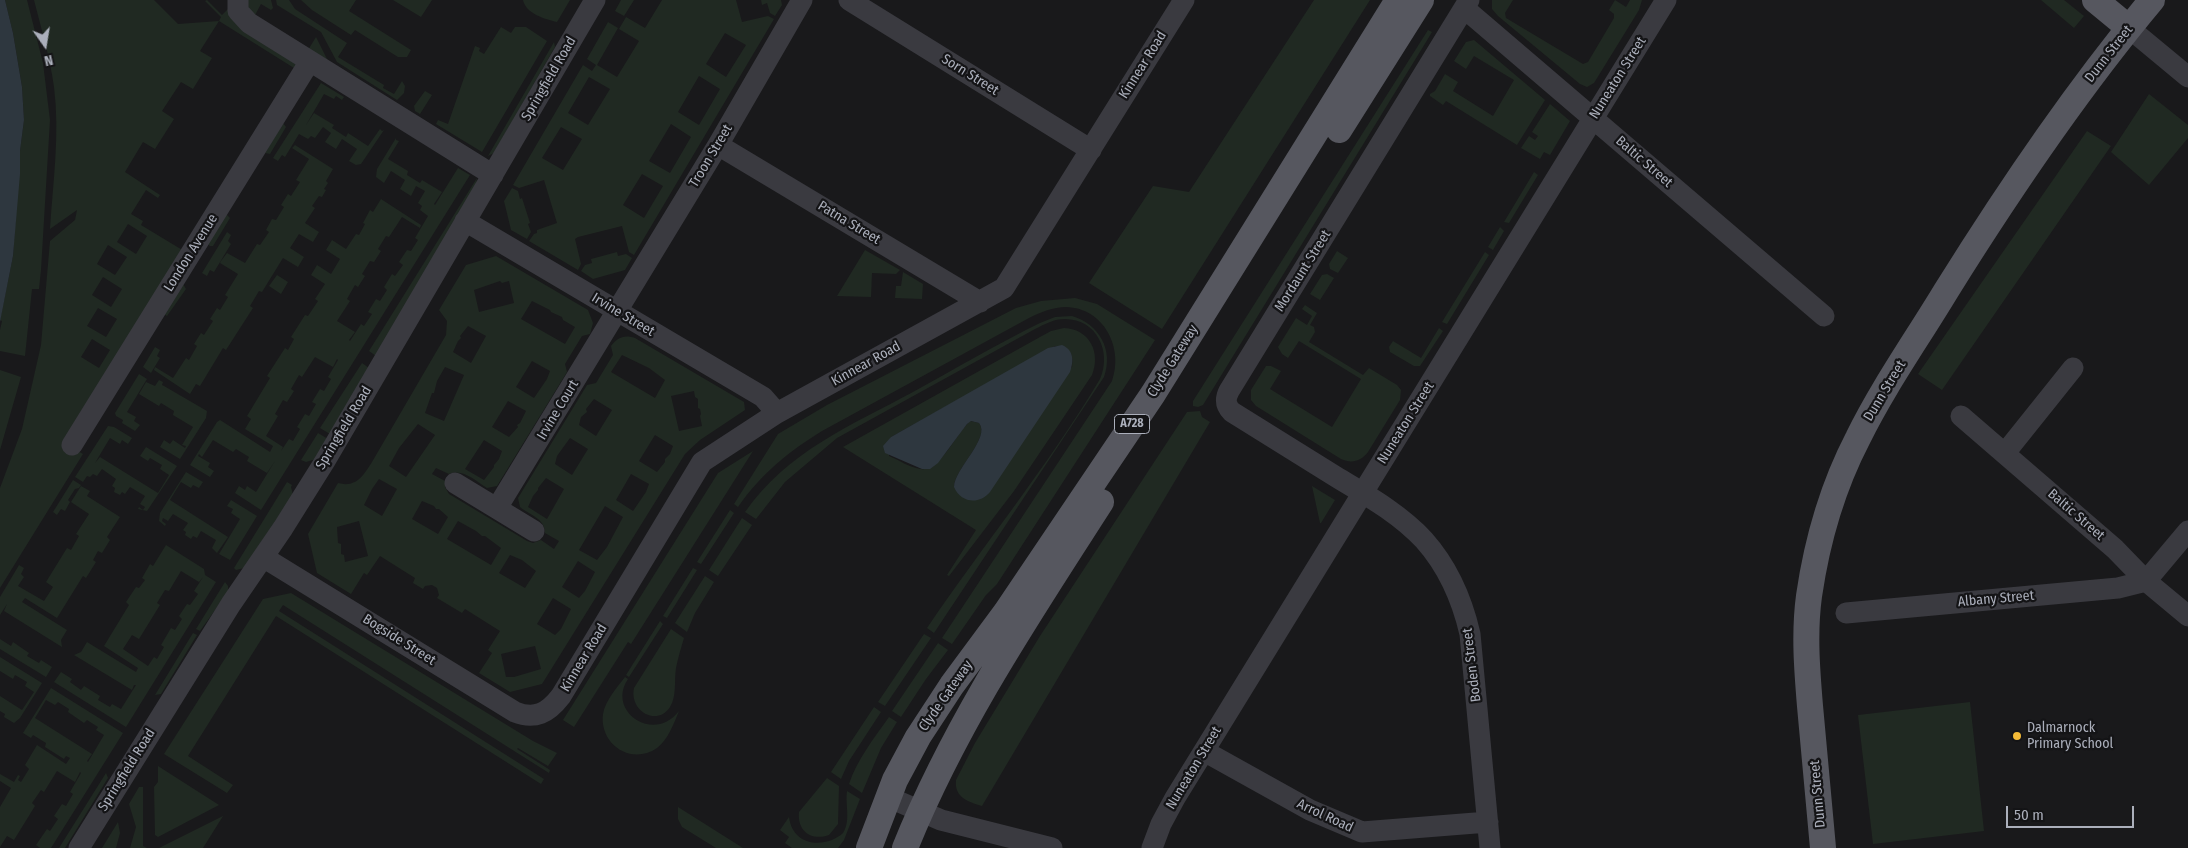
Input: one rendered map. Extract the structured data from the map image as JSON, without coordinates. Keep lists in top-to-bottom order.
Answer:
{
  "streets": {
    "main road": ["Dunn Street", "Clyde Gateway", "A728"],
    "street": [
      "Kinnear Road",
      "Sorn Street",
      "Nuneaton Street",
      "Springfield Road",
      "Troon Street",
      "Baltic Street",
      "Patna Street",
      "London Avenue",
      "Mordaunt Street",
      "Irvine Street",
      "Irvine Court",
      "Albany Street",
      "Bogside Street",
      "Boden Street",
      "Arrol Road"
    ]
  },
  "crossings": [
    ["Kinnear Road", "Sorn Street"],
    ["Kinnear Road", "Patna Street"],
    ["Kinnear Road", "Irvine Street"],
    ["Kinnear Road", "Bogside Street"],
    ["Nuneaton Street", "Baltic Street"],
    ["Nuneaton Street", "Mordaunt Street"],
    ["Nuneaton Street", "Boden Street"],
    ["Nuneaton Street", "Arrol Road"],
    ["Springfield Road", "Irvine Street"],
    ["Springfield Road", "Bogside Street"],
    ["Troon Street", "Patna Street"],
    ["Troon Street", "Irvine Street"],
    ["Troon Street", "Irvine Court"],
    ["Baltic Street", "Mordaunt Street"],
    ["Baltic Street", "Albany Street"],
    ["Mordaunt Street", "Boden Street"],
    ["Irvine Street", "Irvine Court"],
    ["Boden Street", "Arrol Road"]
  ],
  "places": ["Dalmarnock Primary School"],
  "scale_bar": "50 m",
  "north": "bottom"
}
